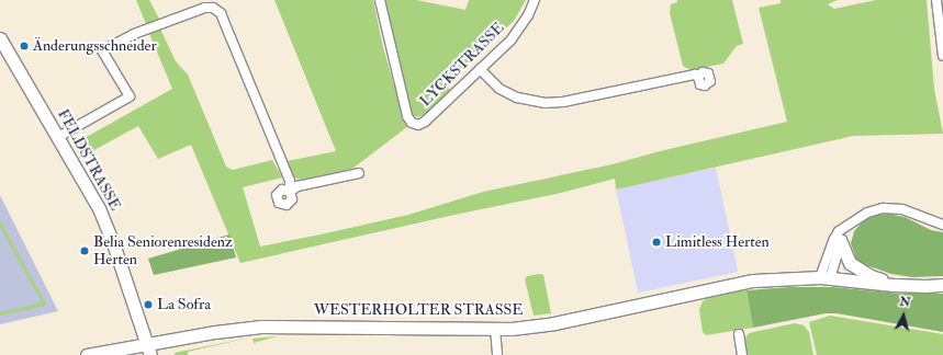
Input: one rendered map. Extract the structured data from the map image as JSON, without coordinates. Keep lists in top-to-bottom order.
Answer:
{
  "streets": {
    "main road": ["FELDSTRASSE", "WESTERHOLTER STRASSE"],
    "street": ["LYCKSTRASSE"]
  },
  "crossings": [
    ["FELDSTRASSE", "WESTERHOLTER STRASSE"]
  ],
  "places": [
    "Änderungsschneider",
    "Limitless Herten",
    "Belia Seniorenresidenz Herten",
    "La Sofra"
  ],
  "north": "top"
}
